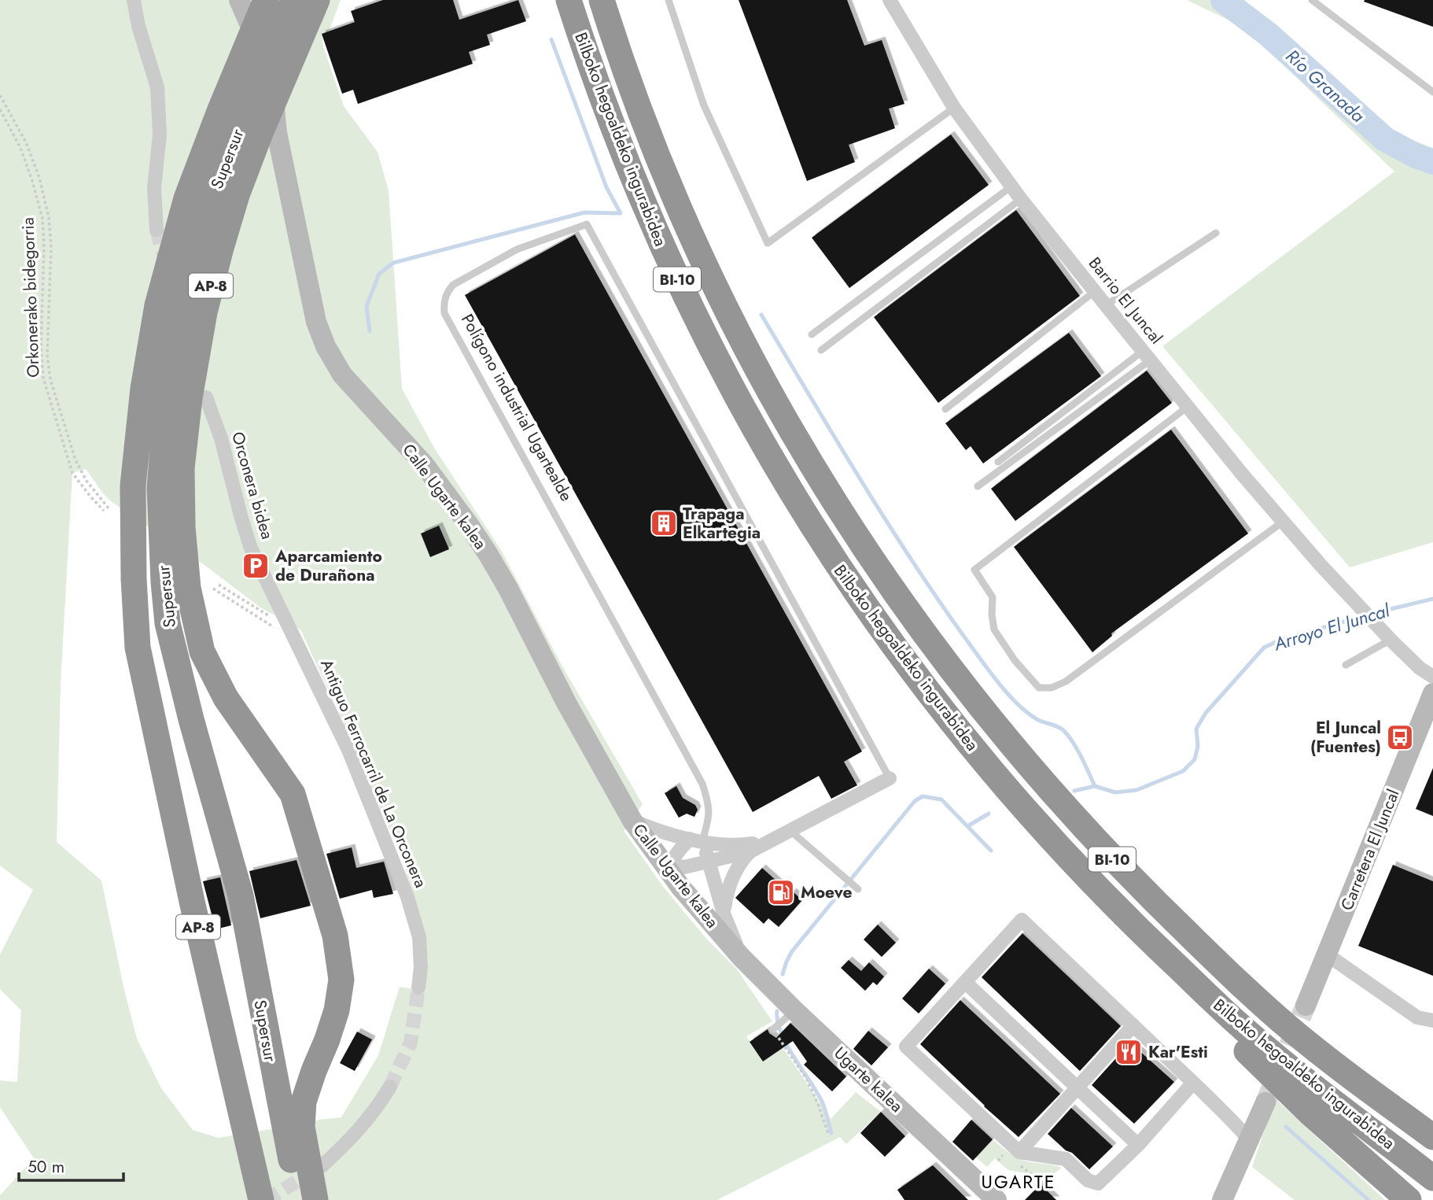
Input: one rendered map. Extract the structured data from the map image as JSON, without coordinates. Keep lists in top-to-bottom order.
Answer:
{
  "streets": {
    "highway": [
      "Bilboko hegoaldeko ingurabidea",
      "Supersur",
      "BI-10",
      "AP-8"
    ],
    "street": [
      "Barrio El Juncal",
      "Polígono industrial Ugartealde",
      "Orconera bidea",
      "Calle Ugarte kalea",
      "Antiguo Ferrocarril de La Orconera",
      "Carretera El Juncal",
      "Ugarte kalea"
    ],
    "path": ["Orkonerako bidegorria"]
  },
  "crossings": [
    ["Supersur", "AP-8"],
    ["Polígono industrial Ugartealde", "Calle Ugarte kalea"],
    ["Orconera bidea", "Antiguo Ferrocarril de La Orconera"],
    ["Calle Ugarte kalea", "Ugarte kalea"]
  ],
  "districts": ["UGARTE"],
  "water": ["Río Granada", "Arroyo El Juncal"],
  "places": {
    "building": ["Trapaga Elkartegia"],
    "parking": ["Aparcamiento de Durañona"],
    "bus stop": ["El Juncal (Fuentes)"],
    "fuel station": ["Moeve"],
    "restaurant": ["Kar'Esti"]
  },
  "scale_bar": "50 m"
}
